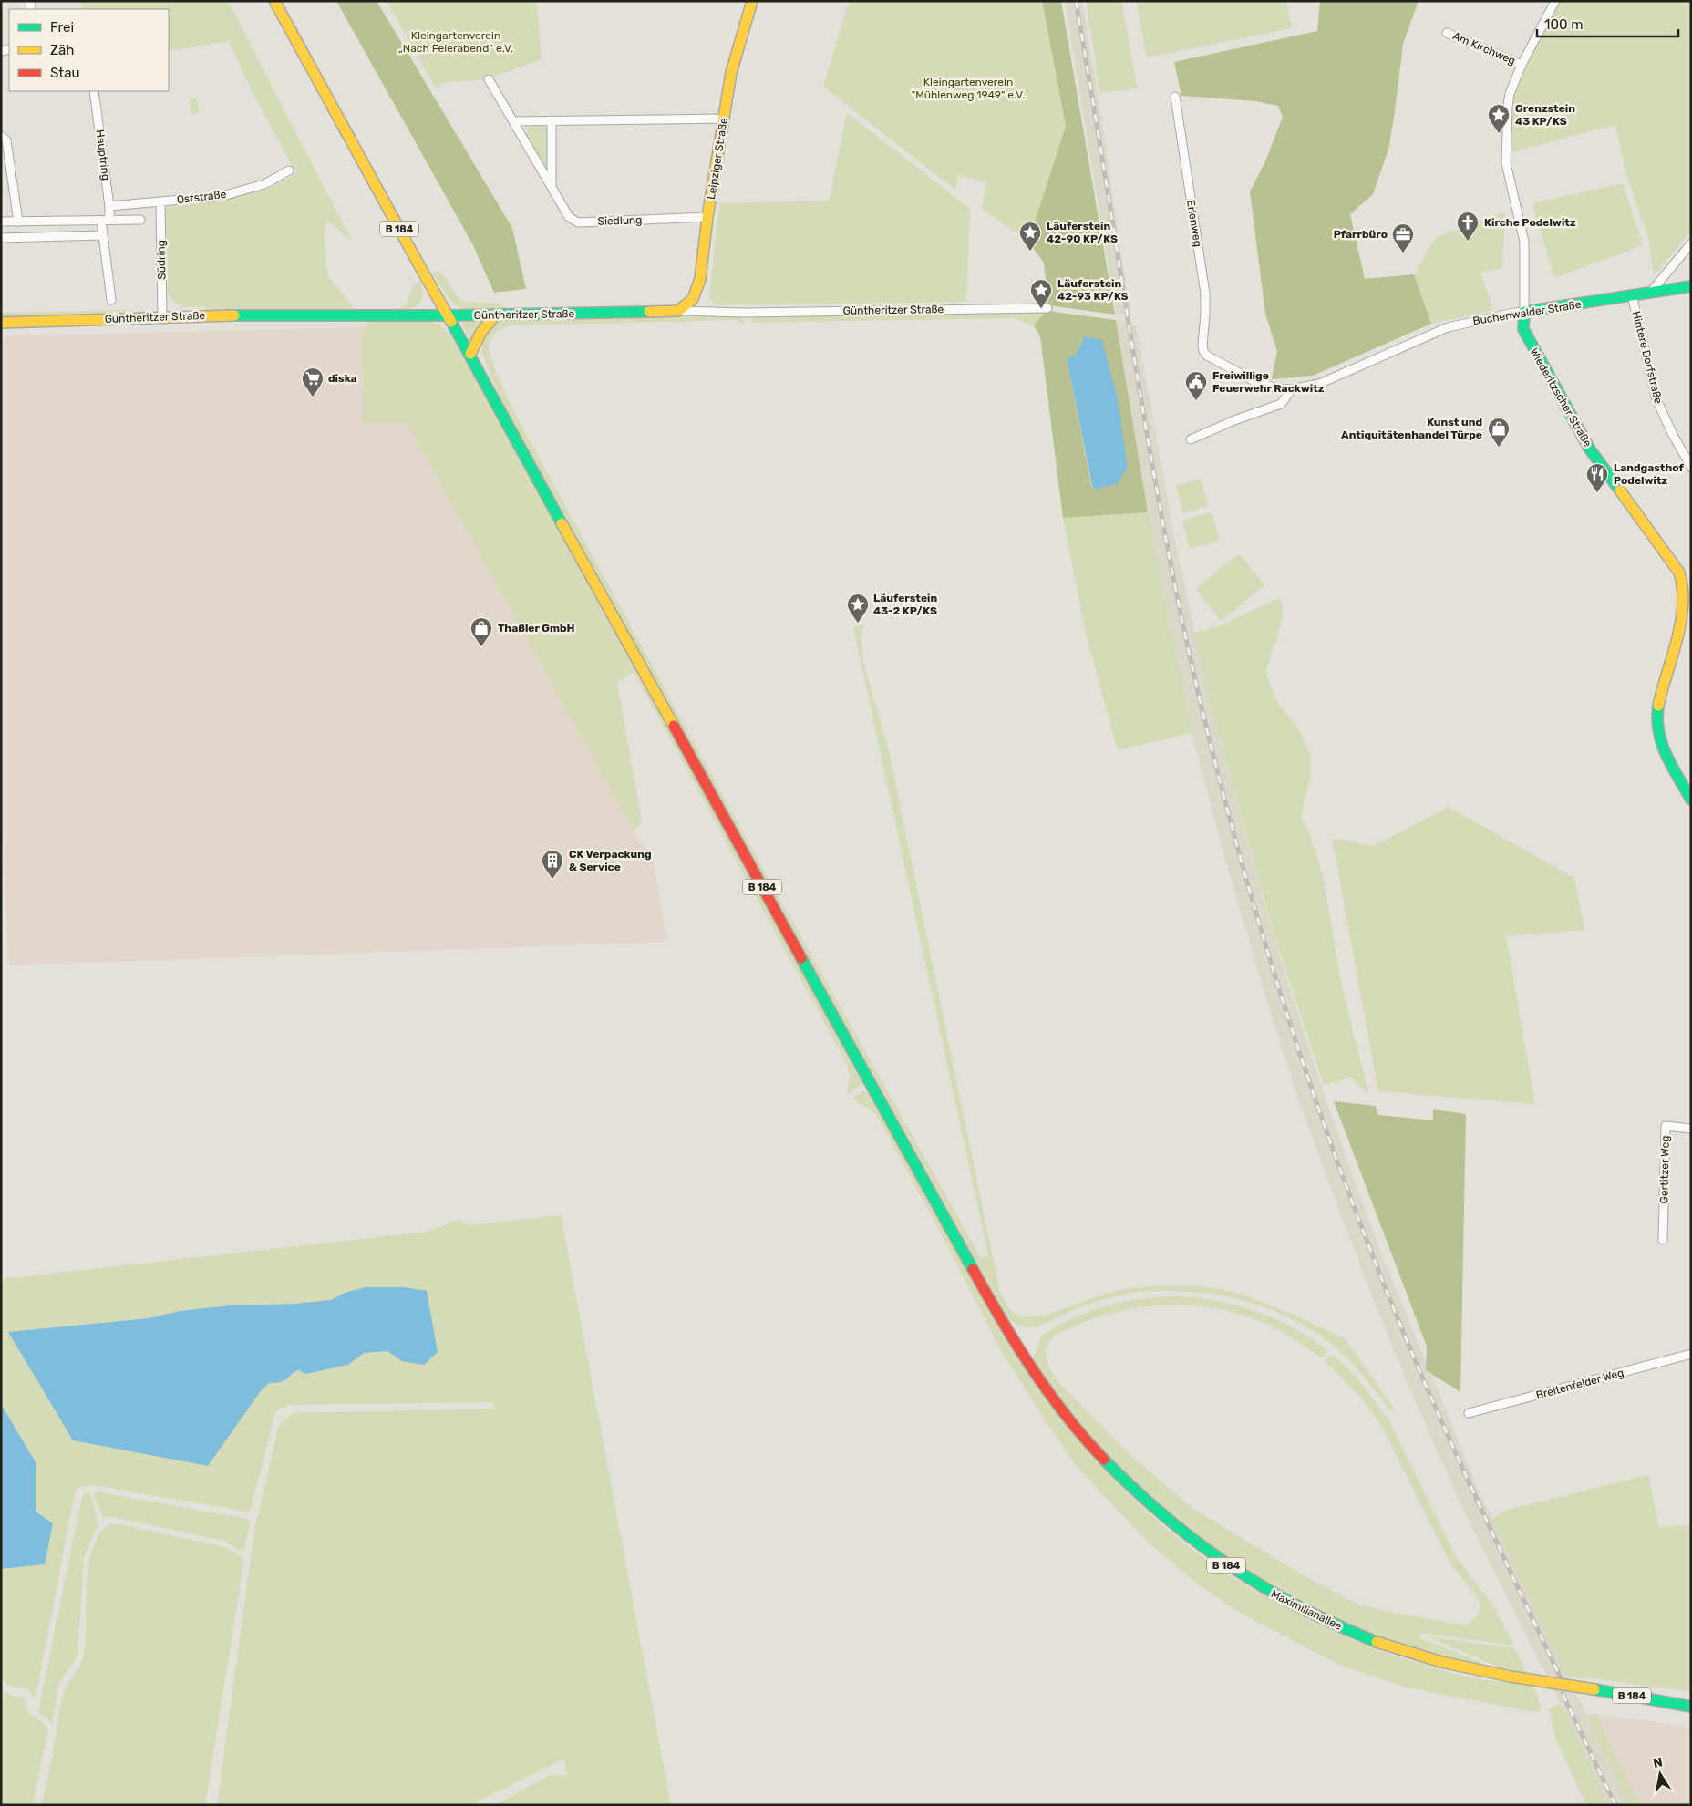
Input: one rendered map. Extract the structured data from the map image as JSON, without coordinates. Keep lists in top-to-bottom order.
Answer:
{
  "streets": {
    "main road": [
      "Leipziger Straße",
      "B 184",
      "Güntheritzer Straße",
      "Buchenwalder Straße",
      "Wiederitzscher Straße",
      "Maximilianallee"
    ],
    "street": [
      "Am Kirchweg",
      "Hauptring",
      "Oststraße",
      "Siedlung",
      "Erlenweg",
      "Südring",
      "Hintere Dorfstraße",
      "Gertitzer Weg",
      "Breitenfelder Weg"
    ]
  },
  "crossings": [
    ["Hauptring", "Oststraße"],
    ["Leipziger Straße", "Siedlung"],
    ["Leipziger Straße", "Güntheritzer Straße"],
    ["Oststraße", "Südring"],
    ["Erlenweg", "Buchenwalder Straße"],
    ["B 184", "Güntheritzer Straße"],
    ["B 184", "Maximilianallee"],
    ["Südring", "Güntheritzer Straße"],
    ["Buchenwalder Straße", "Hintere Dorfstraße"],
    ["Buchenwalder Straße", "Wiederitzscher Straße"]
  ],
  "parks": ["Kleingartenverein „Nach Feierabend“ e.V.", "Kleingartenverein \"Mühlenweg 1949\" e.V."],
  "places": {
    "place": [
      "Grenzstein 43 KP/KS",
      "Läuferstein 42-90 KP/KS",
      "Läuferstein 42-93 KP/KS",
      "Läuferstein 43-2 KP/KS"
    ],
    "church": ["Kirche Podelwitz"],
    "office": ["Pfarrbüro"],
    "supermarket": ["diska"],
    "public building": ["Freiwillige Feuerwehr Rackwitz"],
    "shop": ["Kunst und Antiquitätenhandel Türpe", "Thaßler GmbH"],
    "restaurant": ["Landgasthof Podelwitz"],
    "building": ["CK Verpackung & Service"]
  },
  "legend": ["Frei", "Zäh", "Stau"],
  "scale_bar": "100 m",
  "north": "top"
}
